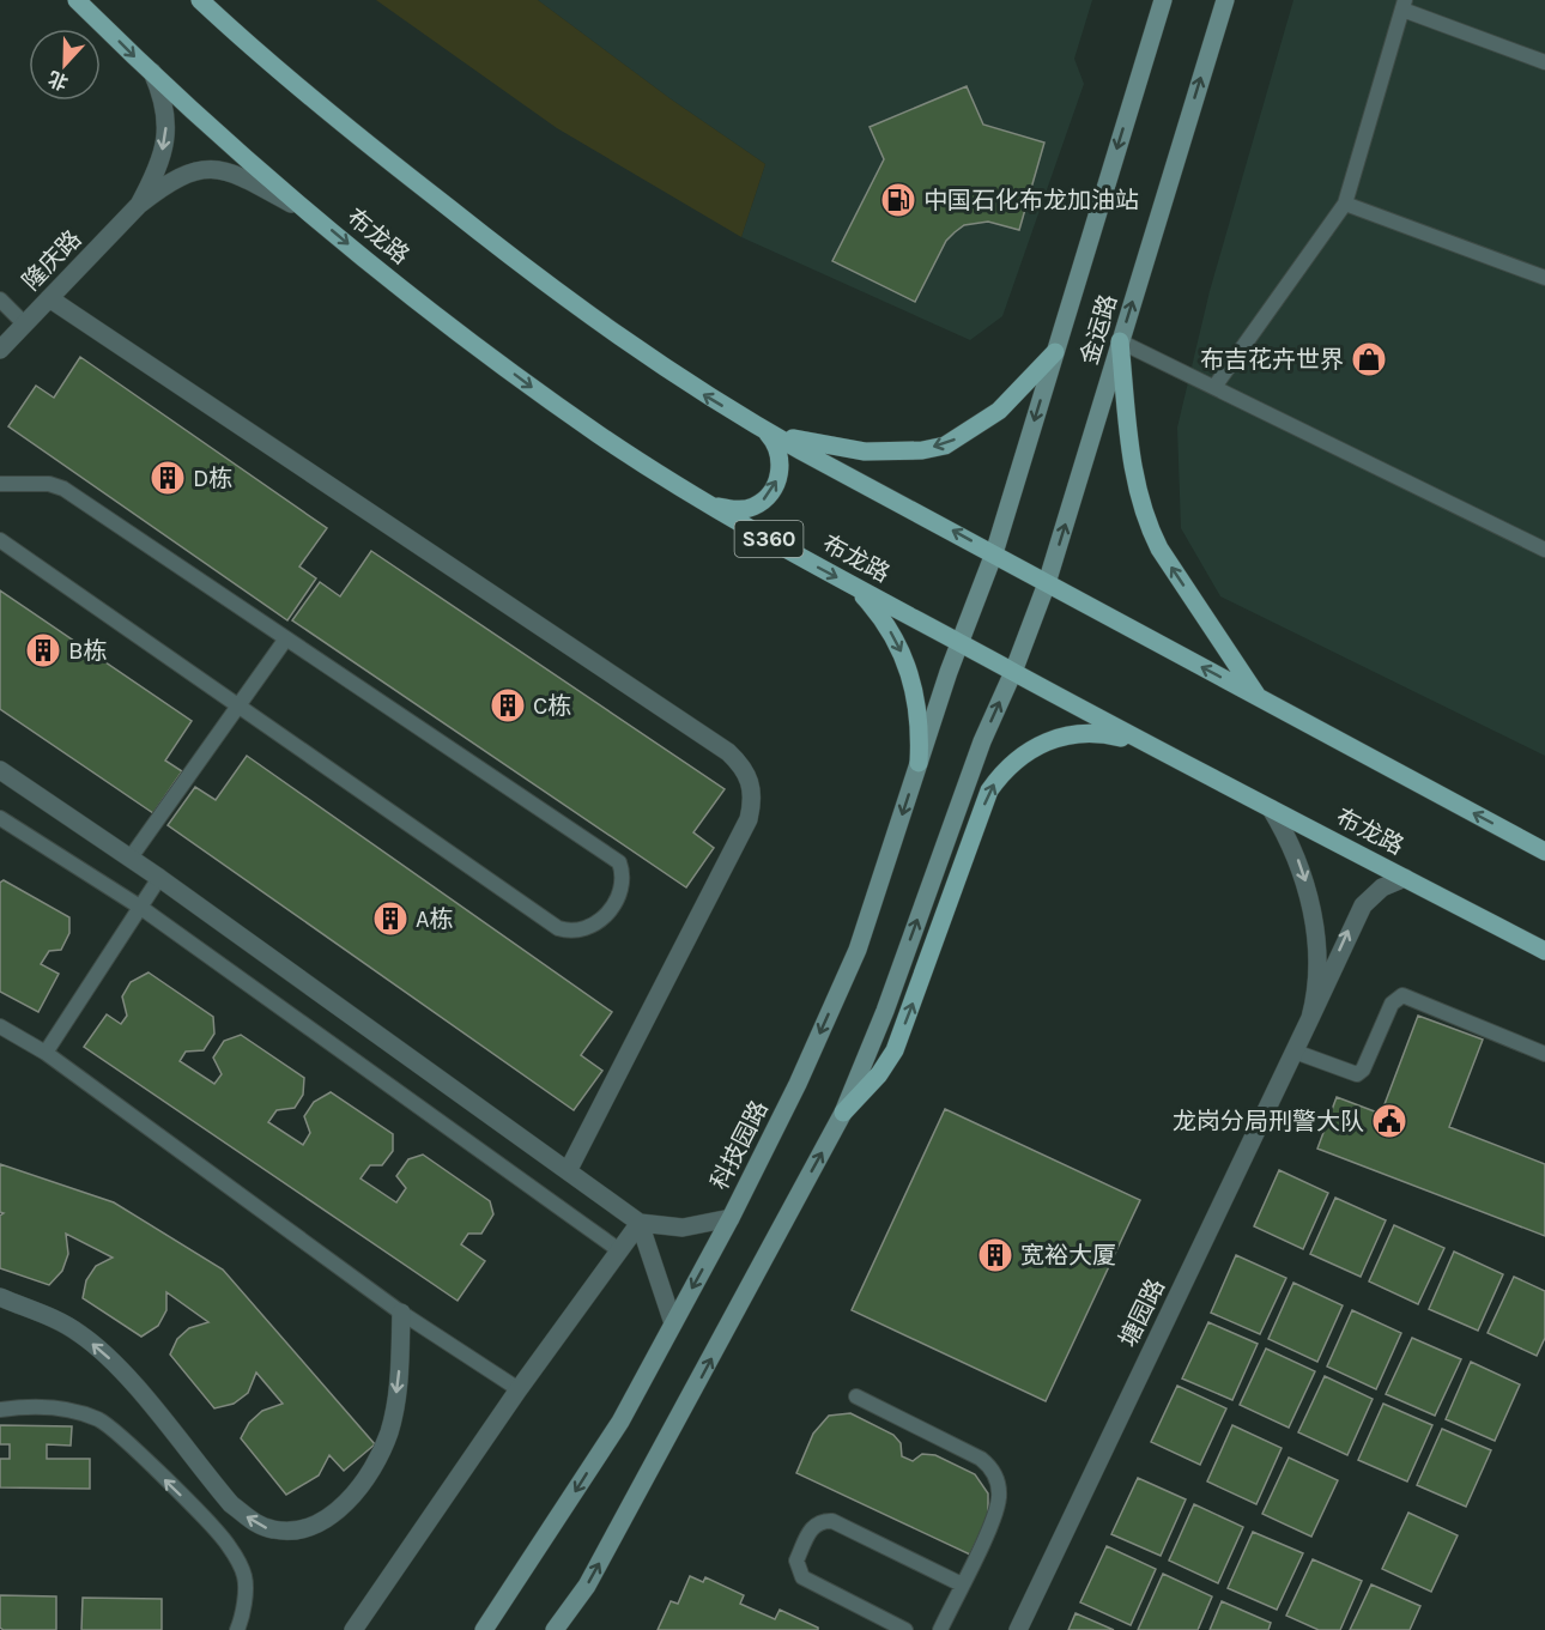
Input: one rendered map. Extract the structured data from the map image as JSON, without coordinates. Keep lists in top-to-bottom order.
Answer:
{
  "streets": {
    "main road": [
      "布龙路",
      "金运路",
      "S360",
      "科技园路"
    ],
    "street": ["隆庆路", "塘园路"]
  },
  "crossings": [
    ["布龙路", "隆庆路"],
    ["布龙路", "金运路"],
    ["布龙路", "科技园路"],
    ["布龙路", "塘园路"],
    ["金运路", "科技园路"]
  ],
  "places": {
    "fuel station": ["中国石化布龙加油站"],
    "shop": ["布吉花卉世界"],
    "building": [
      "D栋",
      "B栋",
      "C栋",
      "A栋",
      "宽裕大厦"
    ],
    "public building": ["龙岗分局刑警大队"]
  },
  "north": "bottom"
}
